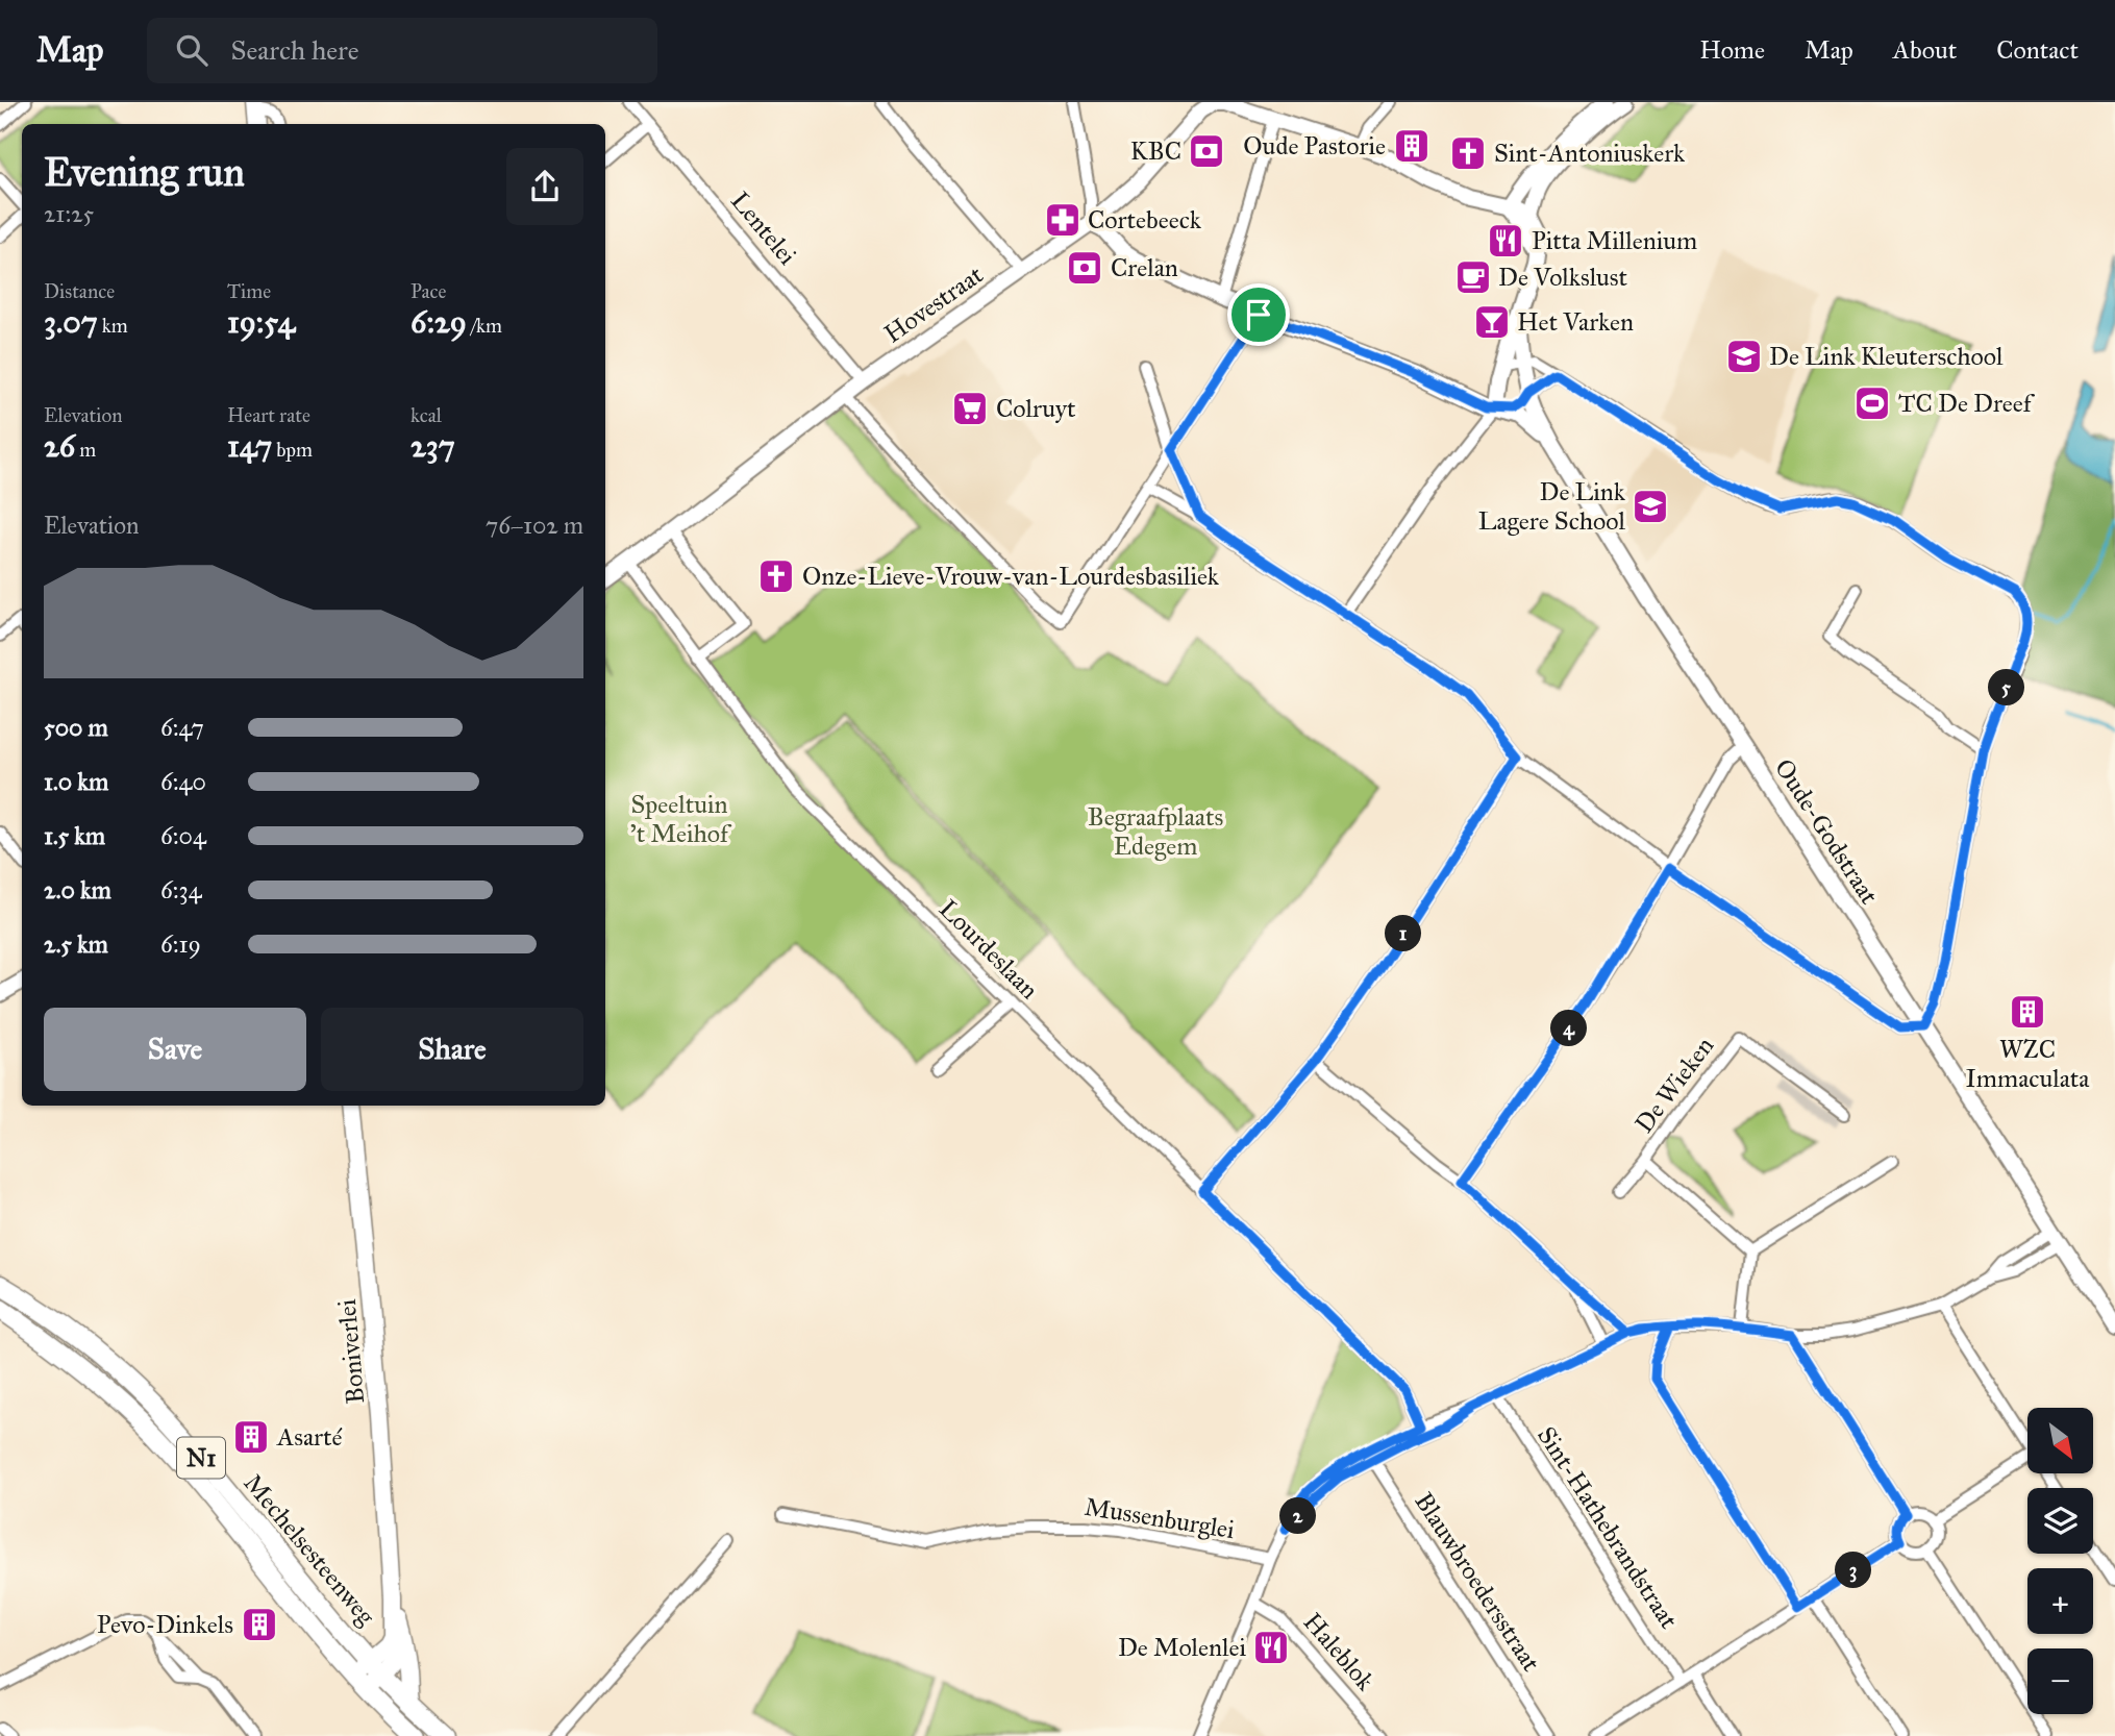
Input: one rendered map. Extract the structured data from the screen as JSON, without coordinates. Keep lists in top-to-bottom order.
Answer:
{
  "streets": {
    "main road": ["Boniverlei", "N1", "Mechelsesteenweg"],
    "street": [
      "Lentelei",
      "Hovestraat",
      "Oude-Godstraat",
      "Lourdeslaan",
      "De Wieken",
      "Mussenburglei",
      "Sint-Hathebrandstraat",
      "Blauwbroedersstraat",
      "Haleblok"
    ]
  },
  "crossings": [
    ["Lentelei", "Hovestraat"],
    ["Hovestraat", "Oude-Godstraat"],
    ["Hovestraat", "Lourdeslaan"],
    ["Boniverlei", "Mechelsesteenweg"]
  ],
  "parks": ["Speeltuin 't Meihof", "Begraafplaats Edegem"],
  "places": {
    "building": [
      "Oude Pastorie",
      "WZC Immaculata",
      "Asarté",
      "Pevo-Dinkels"
    ],
    "bank": ["KBC", "Crelan"],
    "church": ["Sint-Antoniuskerk", "Onze-Lieve-Vrouw-van-Lourdesbasiliek"],
    "pharmacy": ["Cortebeeck"],
    "restaurant": ["Pitta Millenium", "De Molenlei"],
    "cafe": ["De Volkslust"],
    "bar": ["Het Varken"],
    "school or university": ["De Link Kleuterschool", "De Link Lagere School"],
    "sports": ["TC De Dreef"],
    "supermarket": ["Colruyt"]
  },
  "north": "bottom right",
  "page": {
    "header": "Map",
    "search": "Search here",
    "nav": [
      "Home",
      "Map",
      "About",
      "Contact"
    ],
    "heading": ["Evening run", "21:25"],
    "stats": [
      ["Distance", "3.07 km"],
      ["Time", "19:54"],
      ["Pace", "6:29 /km"],
      ["Elevation", "26 m"],
      ["Heart rate", "147 bpm"],
      ["kcal", "237"]
    ],
    "chart": ["Elevation", "76–102 m"],
    "pins": [
      "5",
      "1",
      "4",
      "2",
      "3"
    ],
    "list": [
      {
        "name": "500 m",
        "note": "6:47"
      },
      {
        "name": "1.0 km",
        "note": "6:40"
      },
      {
        "name": "1.5 km",
        "note": "6:04"
      },
      {
        "name": "2.0 km",
        "note": "6:34"
      },
      {
        "name": "2.5 km",
        "note": "6:19"
      }
    ],
    "buttons": ["Save", "Share"],
    "map_buttons": ["+", "−"]
  }
}
